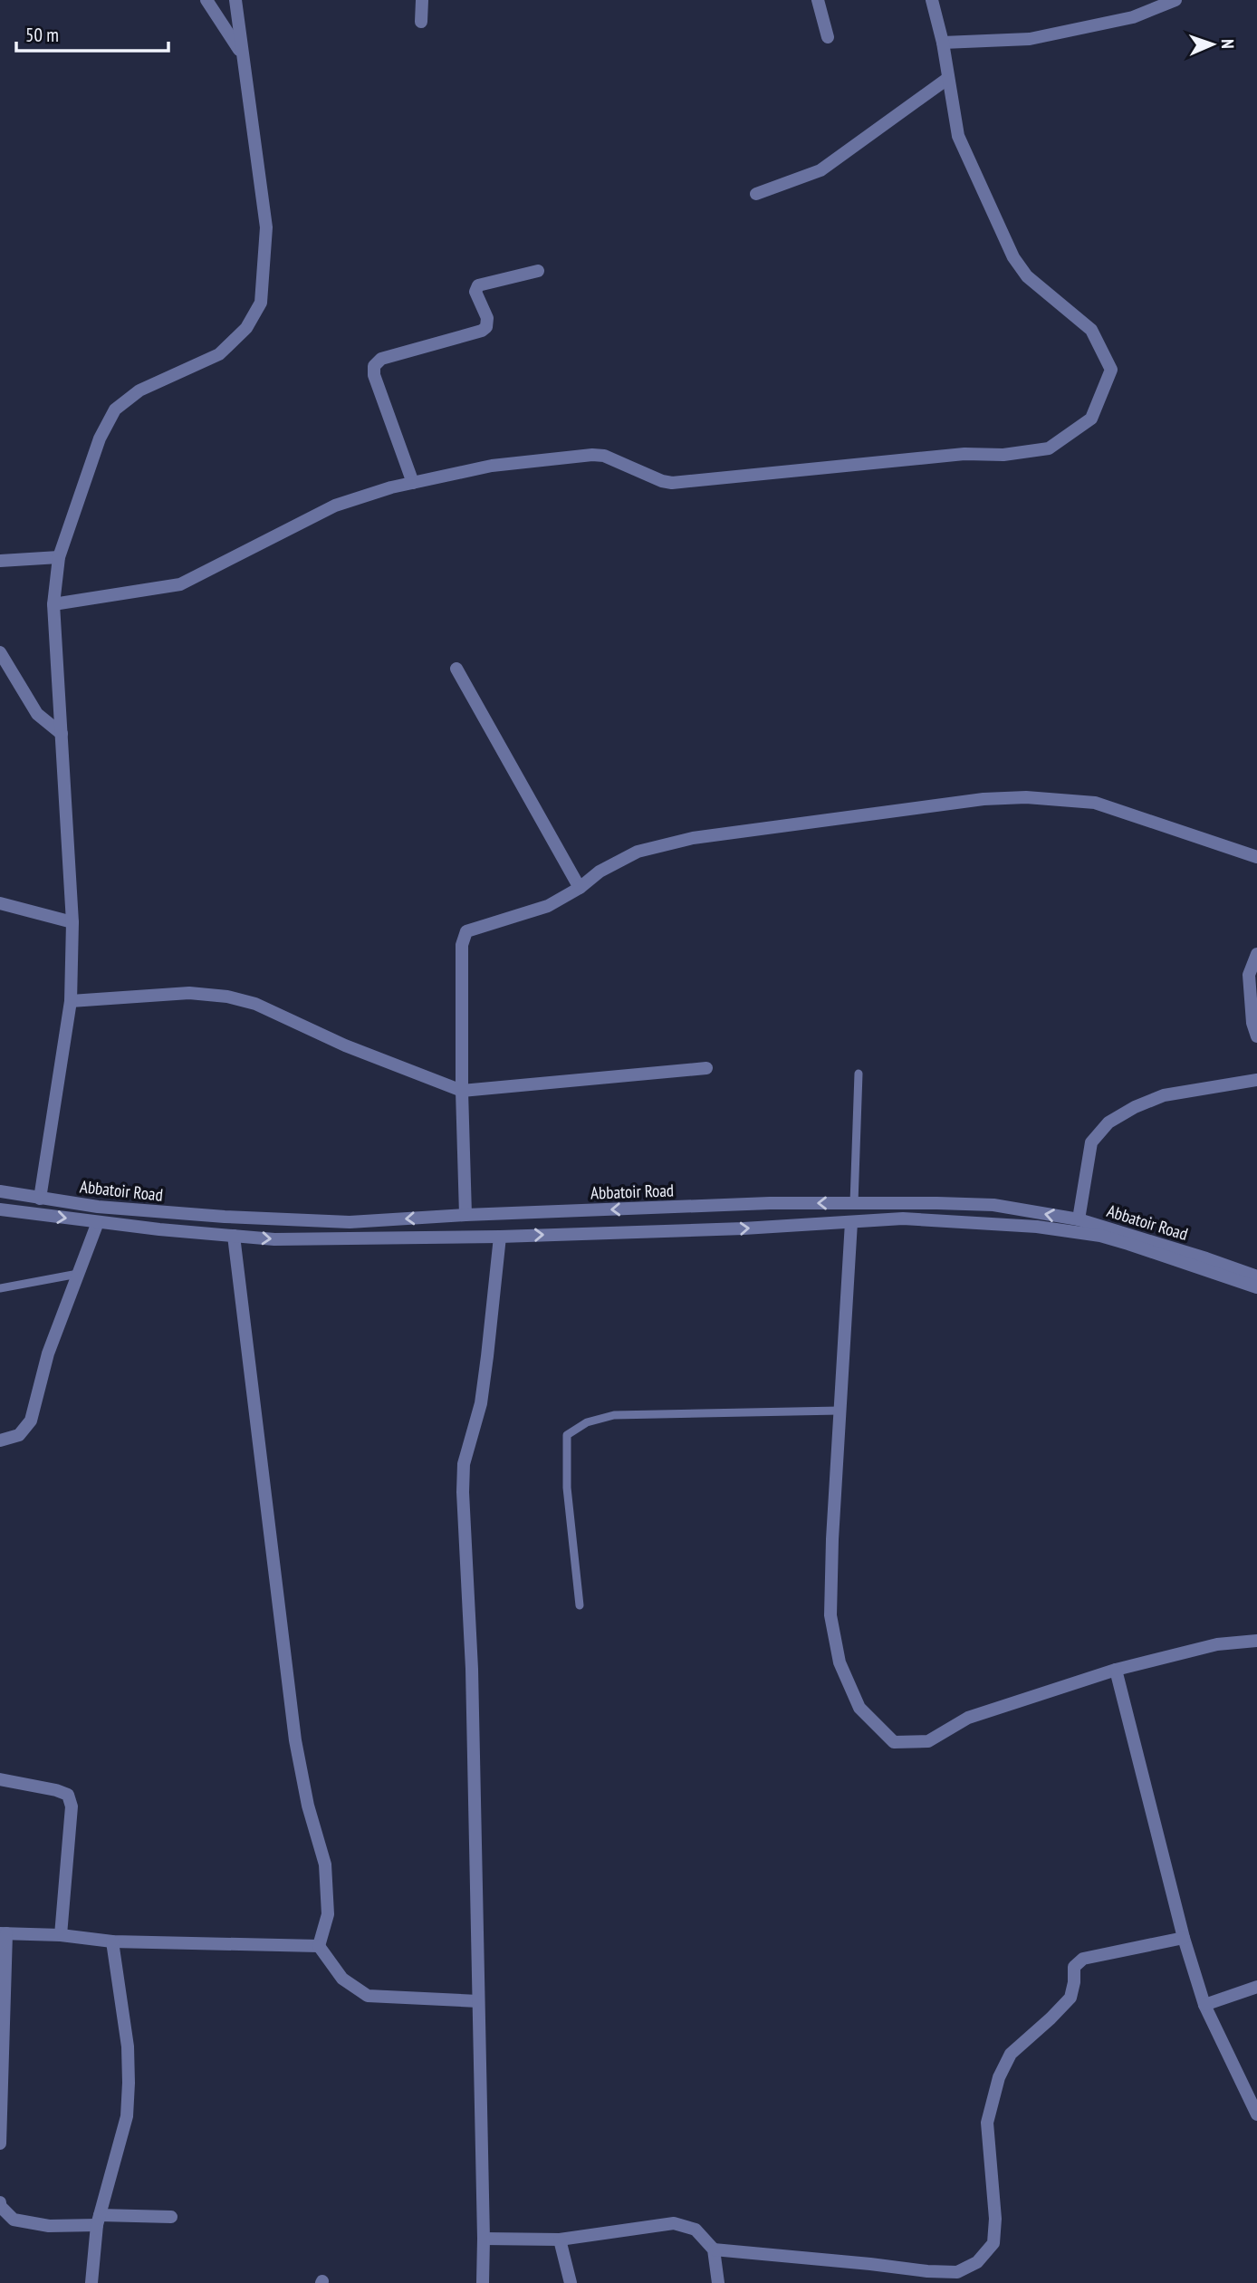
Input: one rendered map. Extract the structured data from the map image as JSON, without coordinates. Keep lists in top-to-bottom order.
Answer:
{
  "streets": {
    "street": ["Abbatoir Road"]
  },
  "scale_bar": "50 m",
  "north": "right"
}
